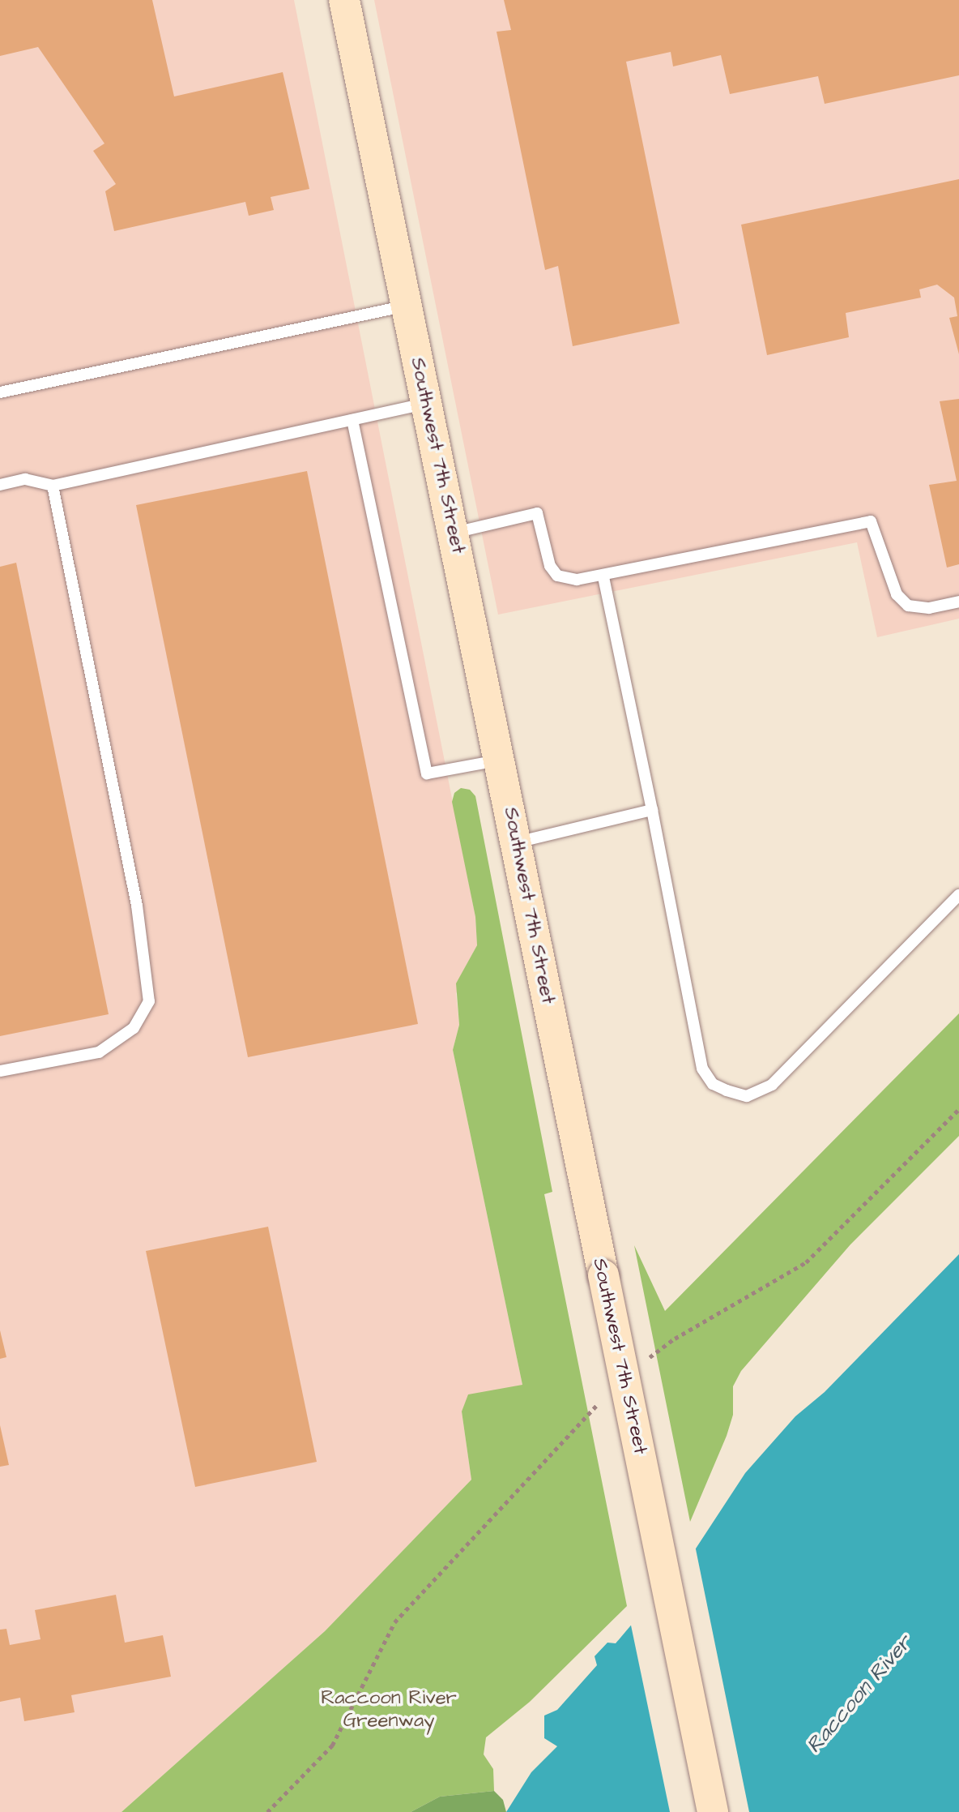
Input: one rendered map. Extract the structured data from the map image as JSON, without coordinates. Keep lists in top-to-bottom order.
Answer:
{
  "streets": {
    "main road": ["Southwest 7th Street"]
  },
  "water": ["Raccoon River"],
  "parks": ["Raccoon River Greenway"]
}
